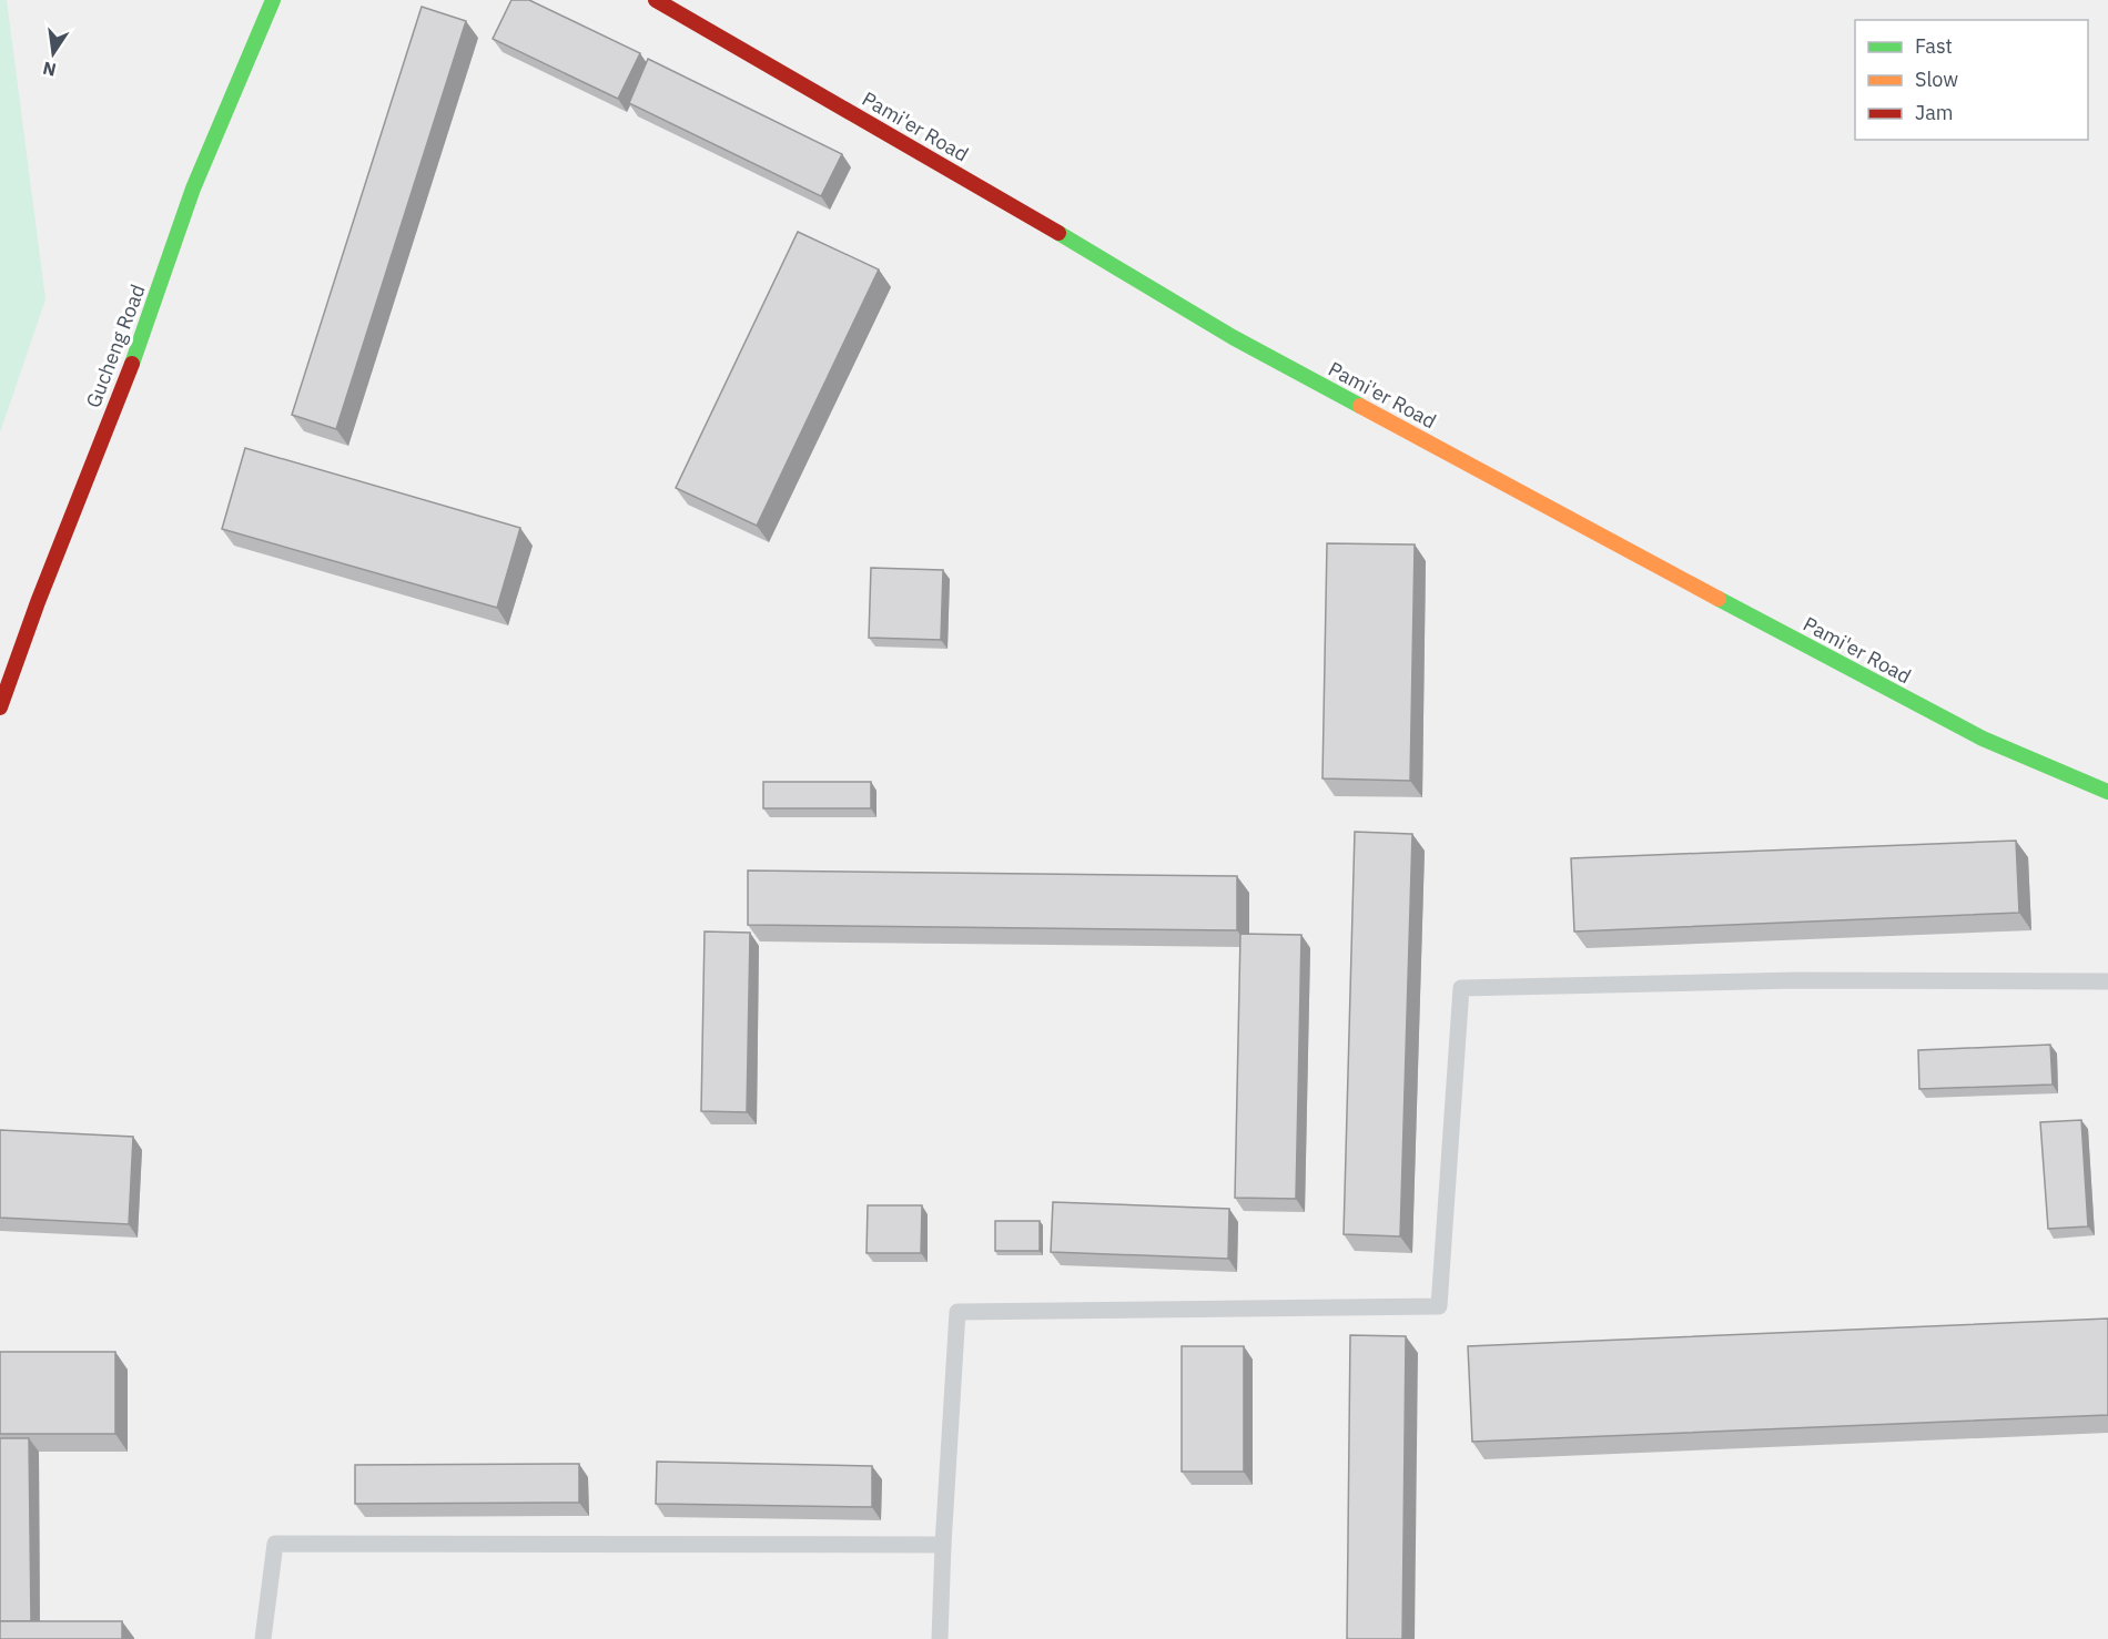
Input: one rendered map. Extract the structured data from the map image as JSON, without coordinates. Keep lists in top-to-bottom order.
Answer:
{
  "streets": {
    "main road": ["Pami'er Road", "Gucheng Road"]
  },
  "legend": ["Fast", "Slow", "Jam"],
  "north": "bottom"
}
